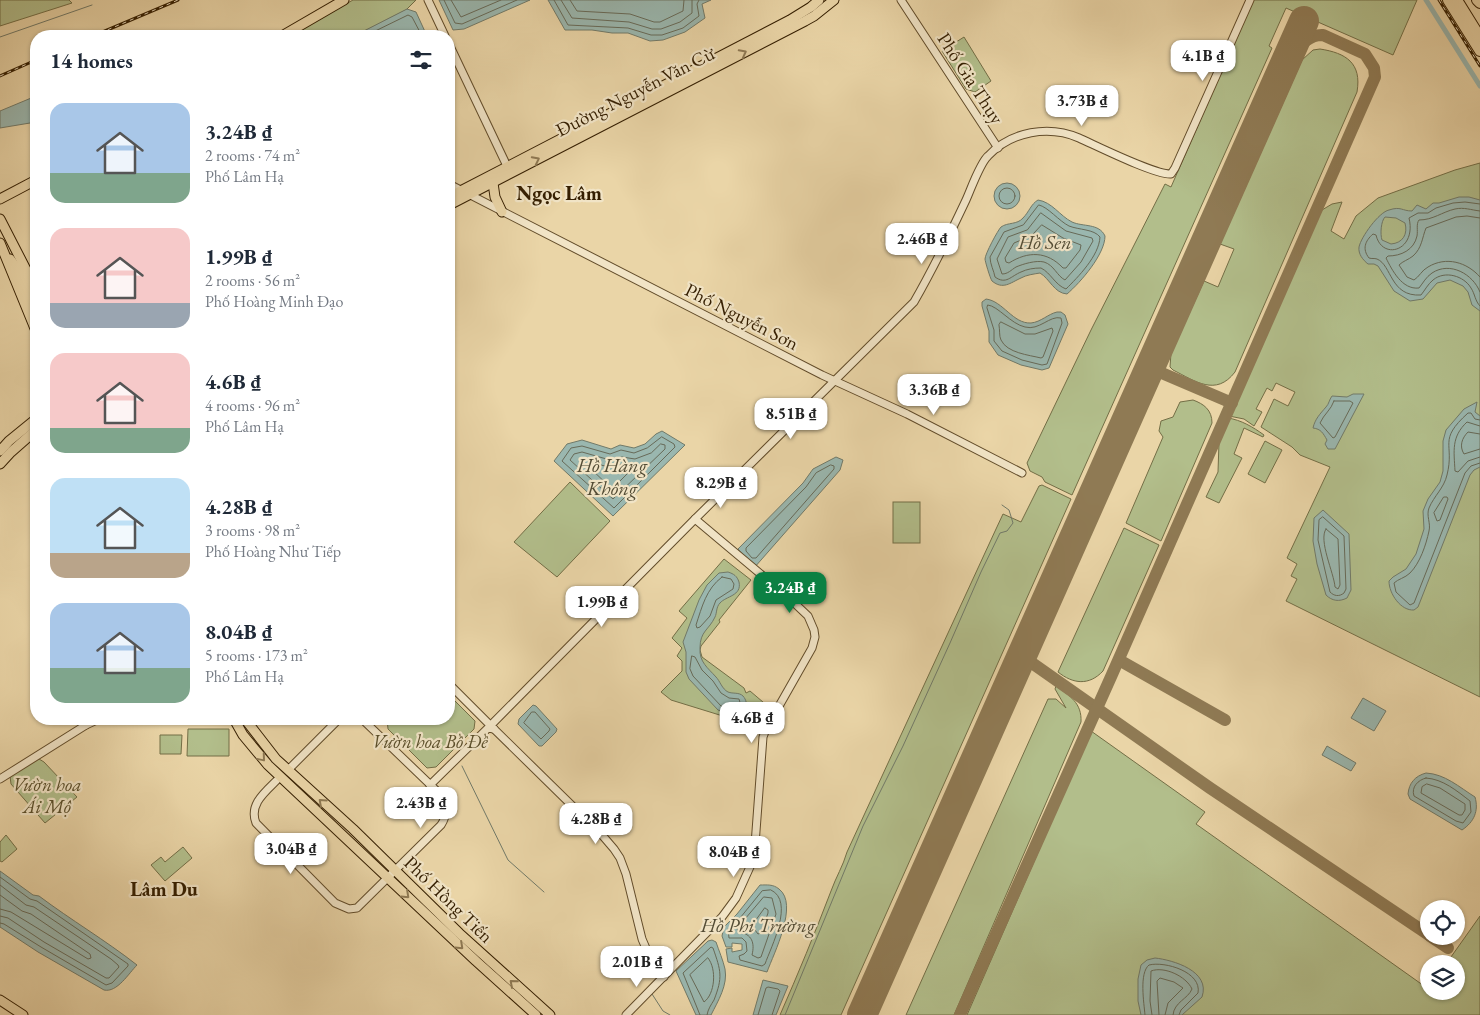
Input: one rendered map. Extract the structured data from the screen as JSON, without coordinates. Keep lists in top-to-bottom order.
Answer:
{
  "streets": {
    "main road": ["Đường Nguyễn Văn Cừ", "Phố Hồng Tiến"],
    "street": ["Phố Gia Thụy", "Phố Nguyễn Sơn"]
  },
  "crossings": [
    ["Đường Nguyễn Văn Cừ", "Phố Nguyễn Sơn"]
  ],
  "districts": ["Ngọc Lâm", "Lâm Du"],
  "water": ["Hồ Sen", "Hồ Hàng Không", "Hồ Phi Trường"],
  "parks": ["Vườn hoa Bồ Đề", "Vườn hoa Ái Mộ"],
  "page": {
    "heading": "14 homes",
    "price": [
      "4.1B ₫",
      "3.73B ₫",
      "2.46B ₫",
      "3.36B ₫",
      "8.51B ₫",
      "8.29B ₫",
      "3.24B ₫",
      "1.99B ₫",
      "4.6B ₫",
      "2.43B ₫",
      "4.28B ₫",
      "3.04B ₫",
      "8.04B ₫",
      "2.01B ₫"
    ],
    "list": [
      {
        "name": "3.24B ₫",
        "note": "2 rooms · 74 m² · Phố Lâm Hạ"
      },
      {
        "name": "1.99B ₫",
        "note": "2 rooms · 56 m² · Phố Hoàng Minh Đạo"
      },
      {
        "name": "4.6B ₫",
        "note": "4 rooms · 96 m² · Phố Lâm Hạ"
      },
      {
        "name": "4.28B ₫",
        "note": "3 rooms · 98 m² · Phố Hoàng Như Tiếp"
      },
      {
        "name": "8.04B ₫",
        "note": "5 rooms · 173 m² · Phố Lâm Hạ"
      }
    ]
  }
}
